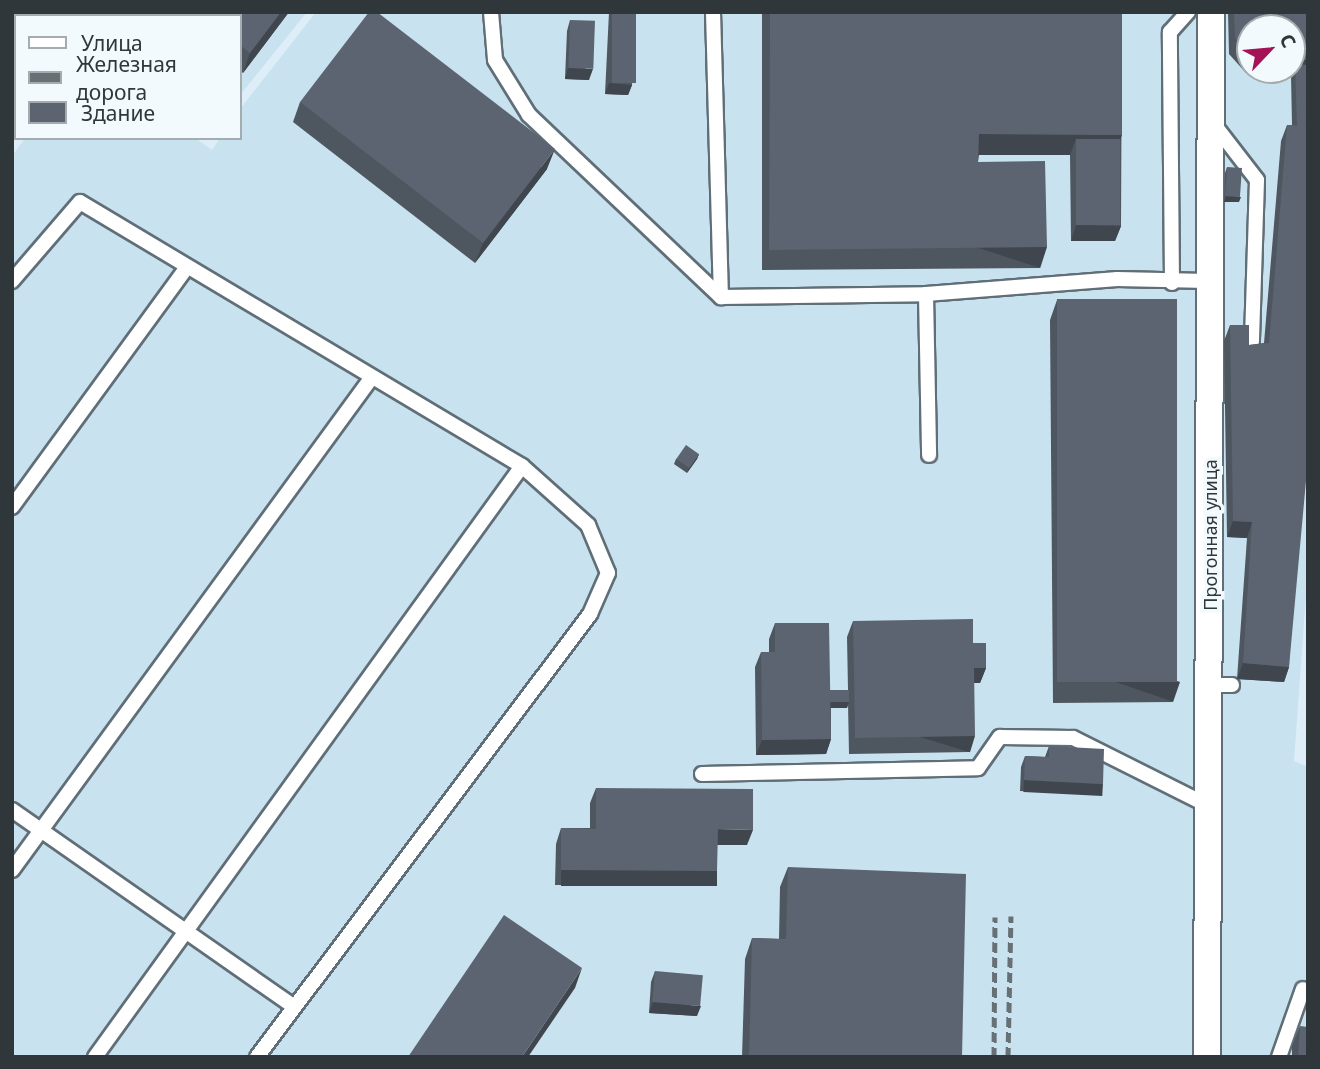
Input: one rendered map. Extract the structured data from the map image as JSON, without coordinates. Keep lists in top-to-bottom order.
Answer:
{
  "streets": {
    "street": ["Прогонная улица"]
  },
  "legend": ["Улица", "Железная дорога", "Здание"],
  "north": "top right"
}
